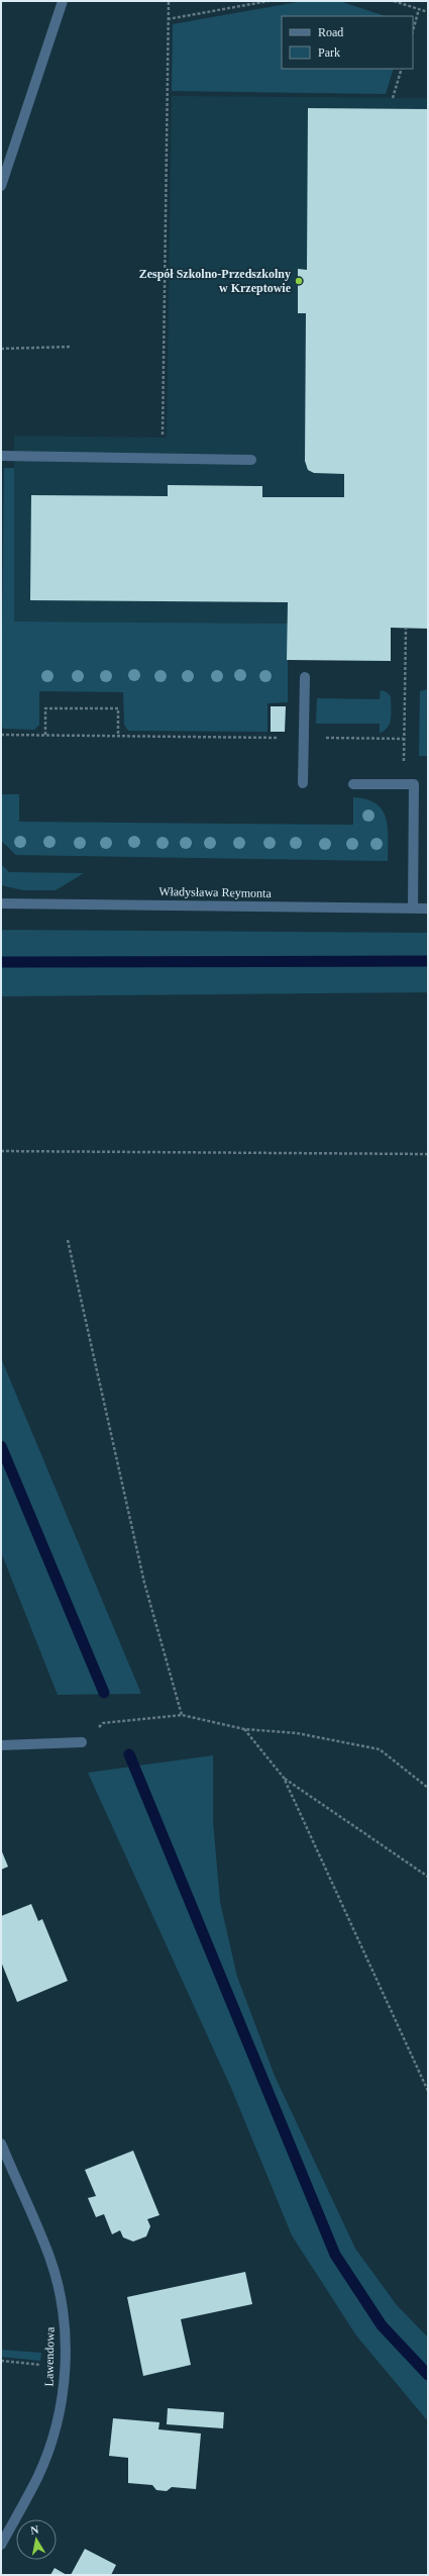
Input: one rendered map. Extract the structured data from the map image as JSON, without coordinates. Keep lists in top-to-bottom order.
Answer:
{
  "streets": {
    "street": ["Władysława Reymonta", "Lawendowa"]
  },
  "places": ["Zespół Szkolno-Przedszkolny w Krzeptowie"],
  "legend": ["Road", "Park"],
  "north": "top"
}
